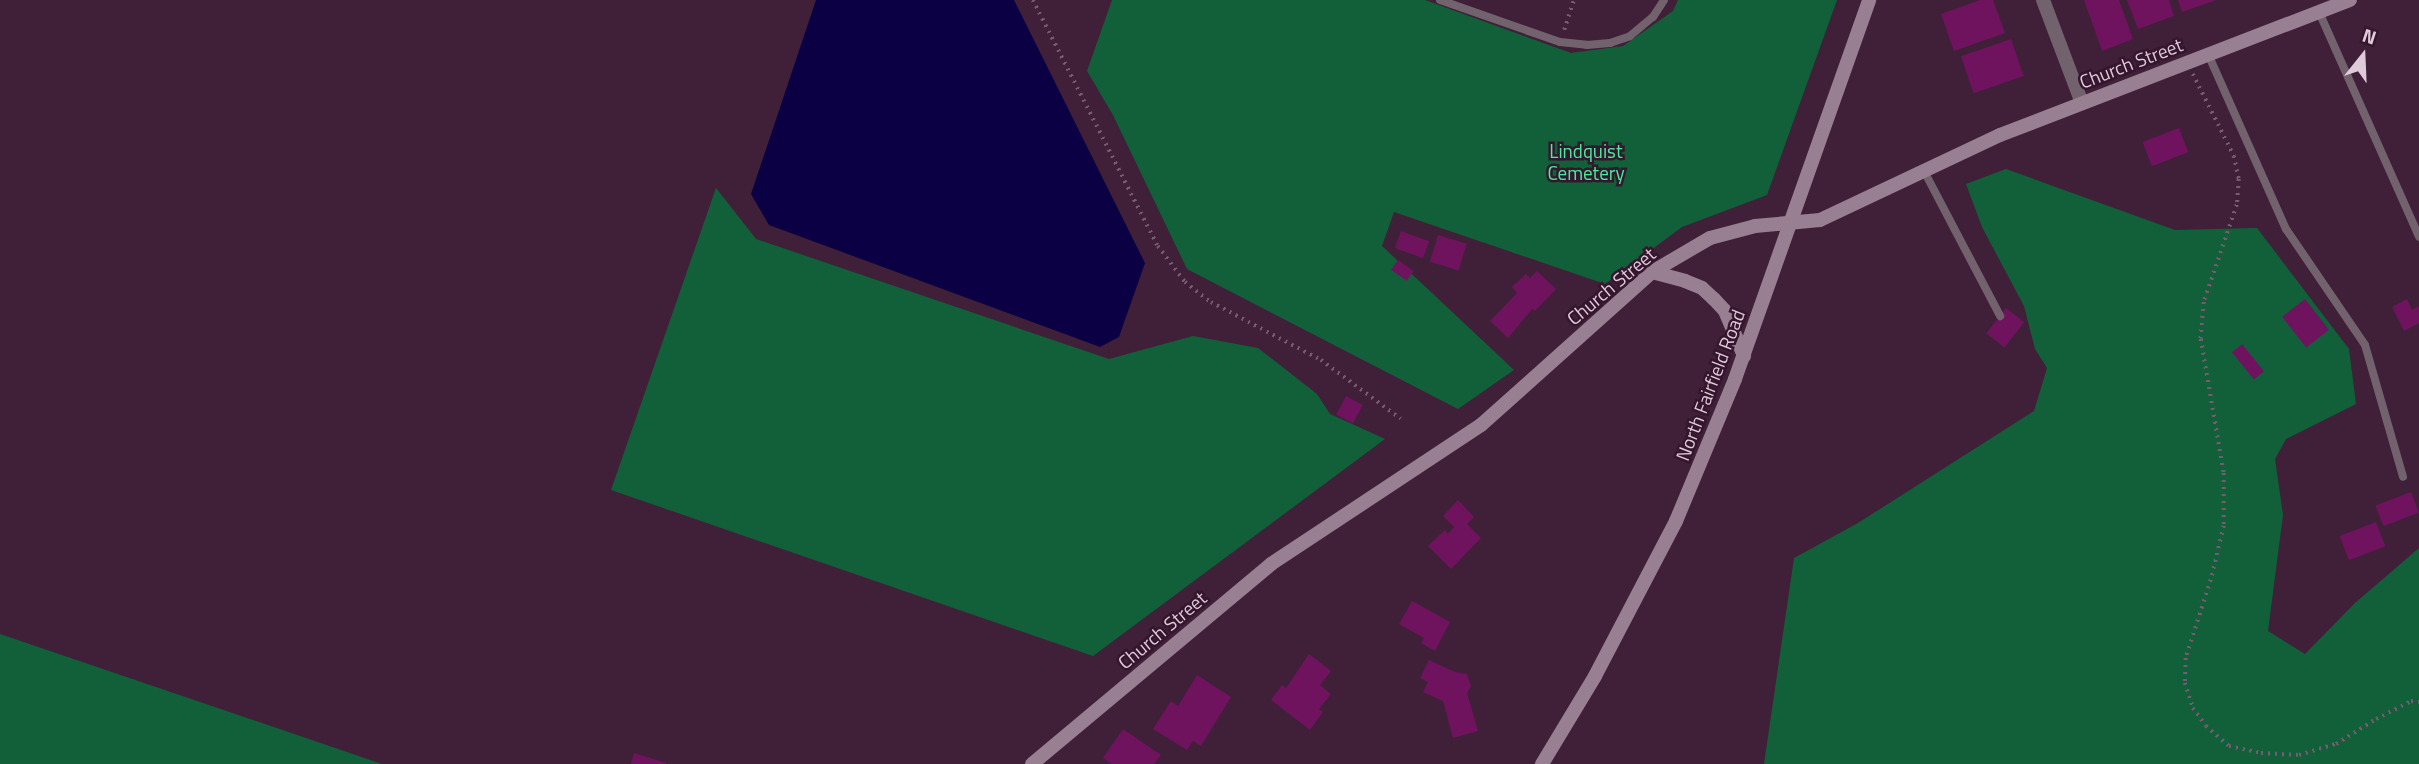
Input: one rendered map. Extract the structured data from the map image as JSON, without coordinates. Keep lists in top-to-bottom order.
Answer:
{
  "streets": {
    "street": ["Church Street", "North Fairfield Road"]
  },
  "crossings": [
    ["Church Street", "North Fairfield Road"]
  ],
  "parks": ["Lindquist Cemetery"],
  "north": "top"
}
